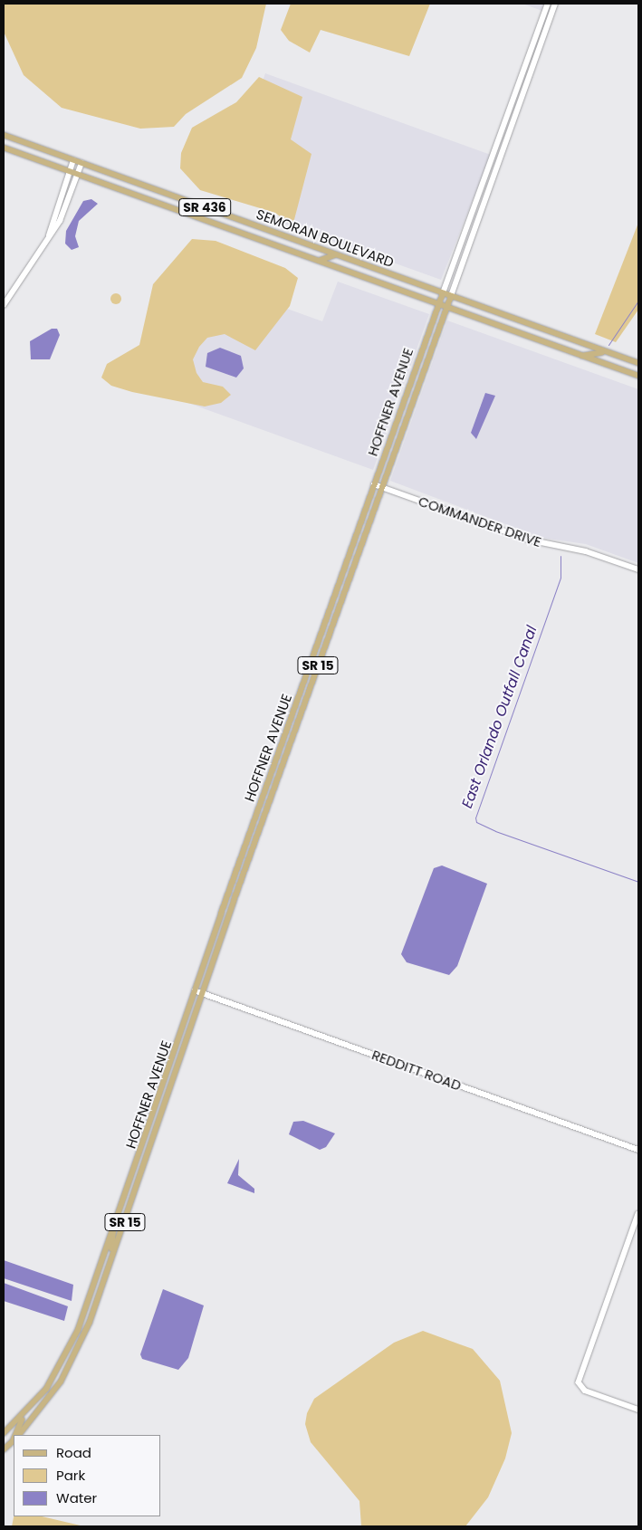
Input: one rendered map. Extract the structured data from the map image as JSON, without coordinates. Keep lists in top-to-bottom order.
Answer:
{
  "streets": {
    "main road": [
      "SR 436",
      "SEMORAN BOULEVARD",
      "HOFFNER AVENUE",
      "SR 15"
    ],
    "street": ["COMMANDER DRIVE", "REDDITT ROAD"]
  },
  "crossings": [
    ["SEMORAN BOULEVARD", "HOFFNER AVENUE"],
    ["HOFFNER AVENUE", "COMMANDER DRIVE"],
    ["HOFFNER AVENUE", "REDDITT ROAD"]
  ],
  "water": ["East Orlando Outfall Canal"],
  "legend": ["Road", "Park", "Water"]
}
